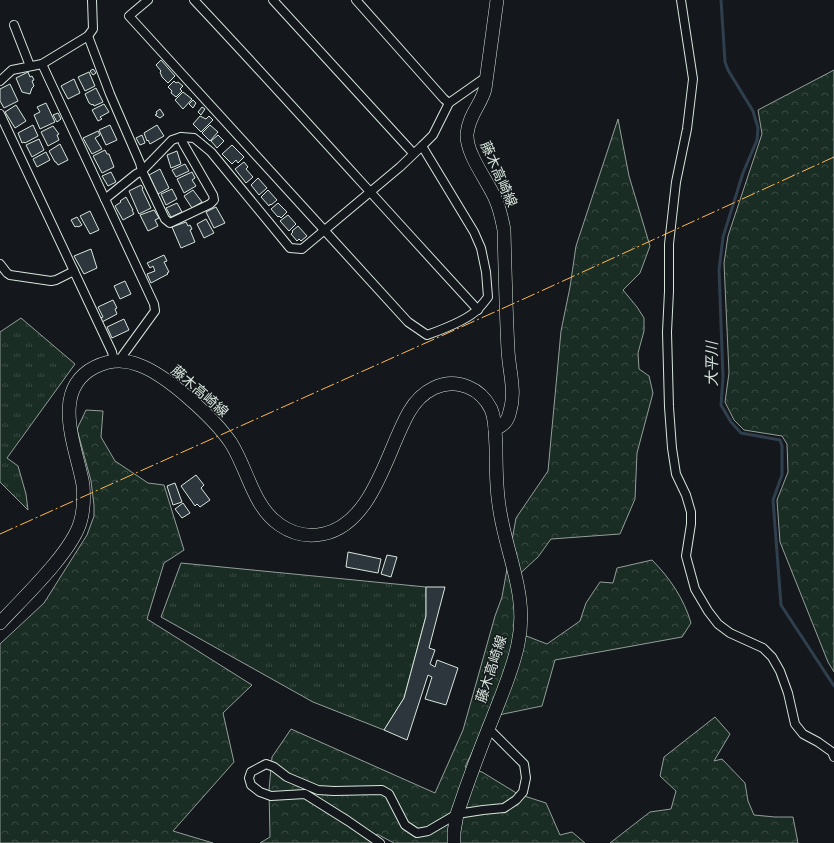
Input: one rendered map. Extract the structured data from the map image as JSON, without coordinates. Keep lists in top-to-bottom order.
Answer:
{
  "streets": {
    "main road": ["藤木高崎線"]
  },
  "water": ["大平川"]
}
